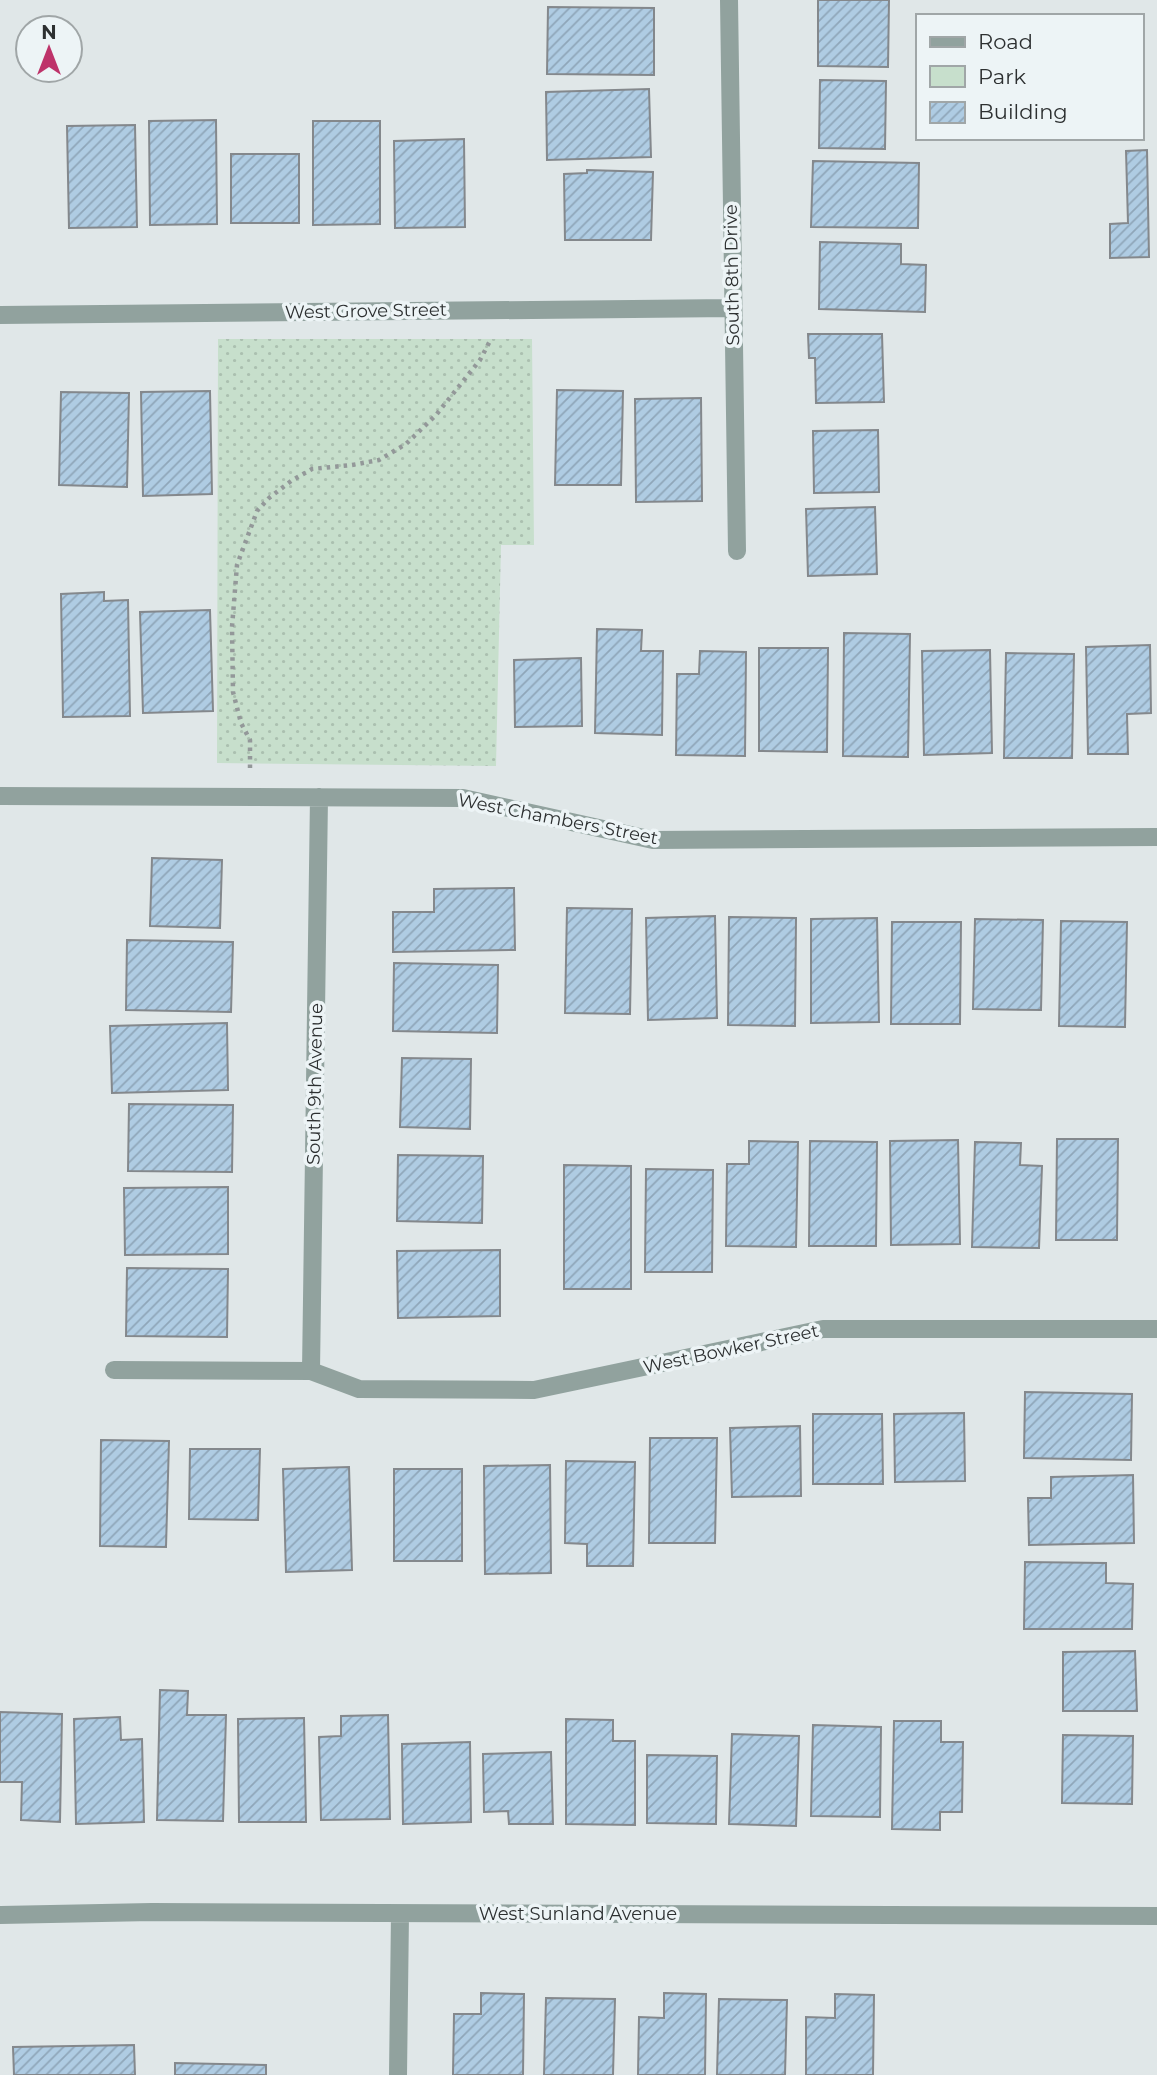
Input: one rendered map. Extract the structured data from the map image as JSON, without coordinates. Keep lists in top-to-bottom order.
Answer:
{
  "streets": {
    "street": [
      "South 8th Drive",
      "West Grove Street",
      "West Chambers Street",
      "South 9th Avenue",
      "West Bowker Street",
      "West Sunland Avenue"
    ]
  },
  "crossings": [
    ["South 8th Drive", "West Grove Street"],
    ["West Chambers Street", "South 9th Avenue"],
    ["South 9th Avenue", "West Bowker Street"]
  ],
  "legend": ["Road", "Park", "Building"],
  "north": "top"
}
